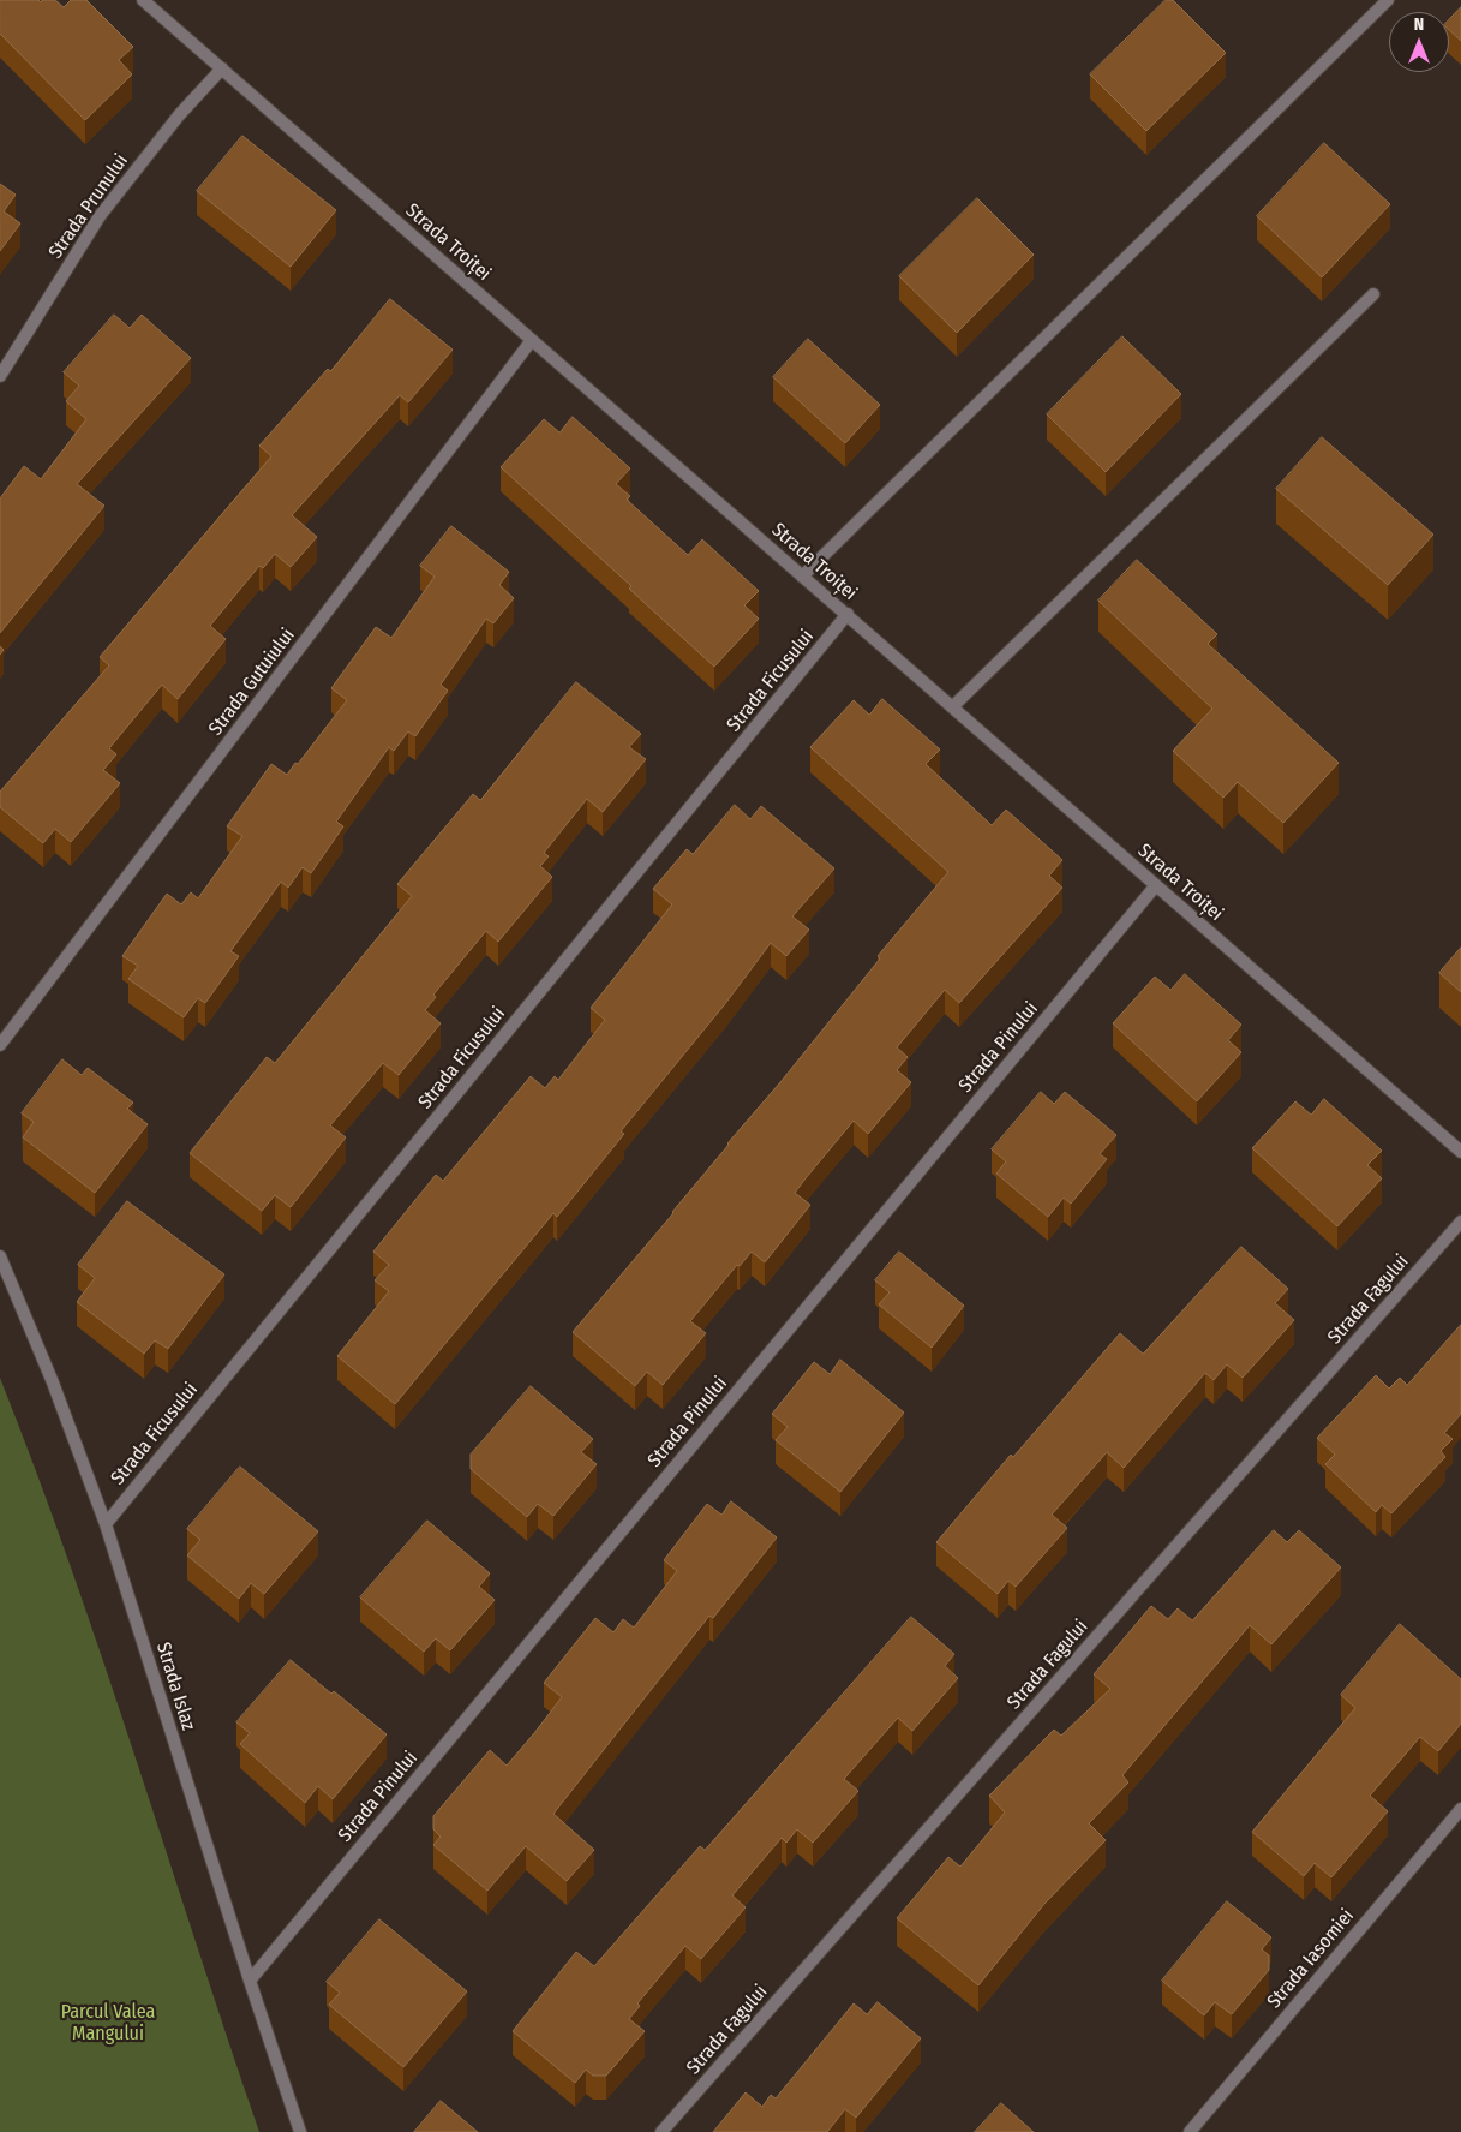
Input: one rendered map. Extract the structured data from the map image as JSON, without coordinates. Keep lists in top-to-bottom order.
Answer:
{
  "streets": {
    "street": [
      "Strada Prunului",
      "Strada Troiței",
      "Strada Ficusului",
      "Strada Gutuiului",
      "Strada Pinului",
      "Strada Fagului",
      "Strada Islaz",
      "Strada Iasomiei"
    ]
  },
  "crossings": [
    ["Strada Prunului", "Strada Troiței"],
    ["Strada Troiței", "Strada Ficusului"],
    ["Strada Troiței", "Strada Gutuiului"],
    ["Strada Troiței", "Strada Pinului"],
    ["Strada Ficusului", "Strada Islaz"],
    ["Strada Pinului", "Strada Islaz"]
  ],
  "parks": ["Parcul Valea Mangului"],
  "north": "top"
}
